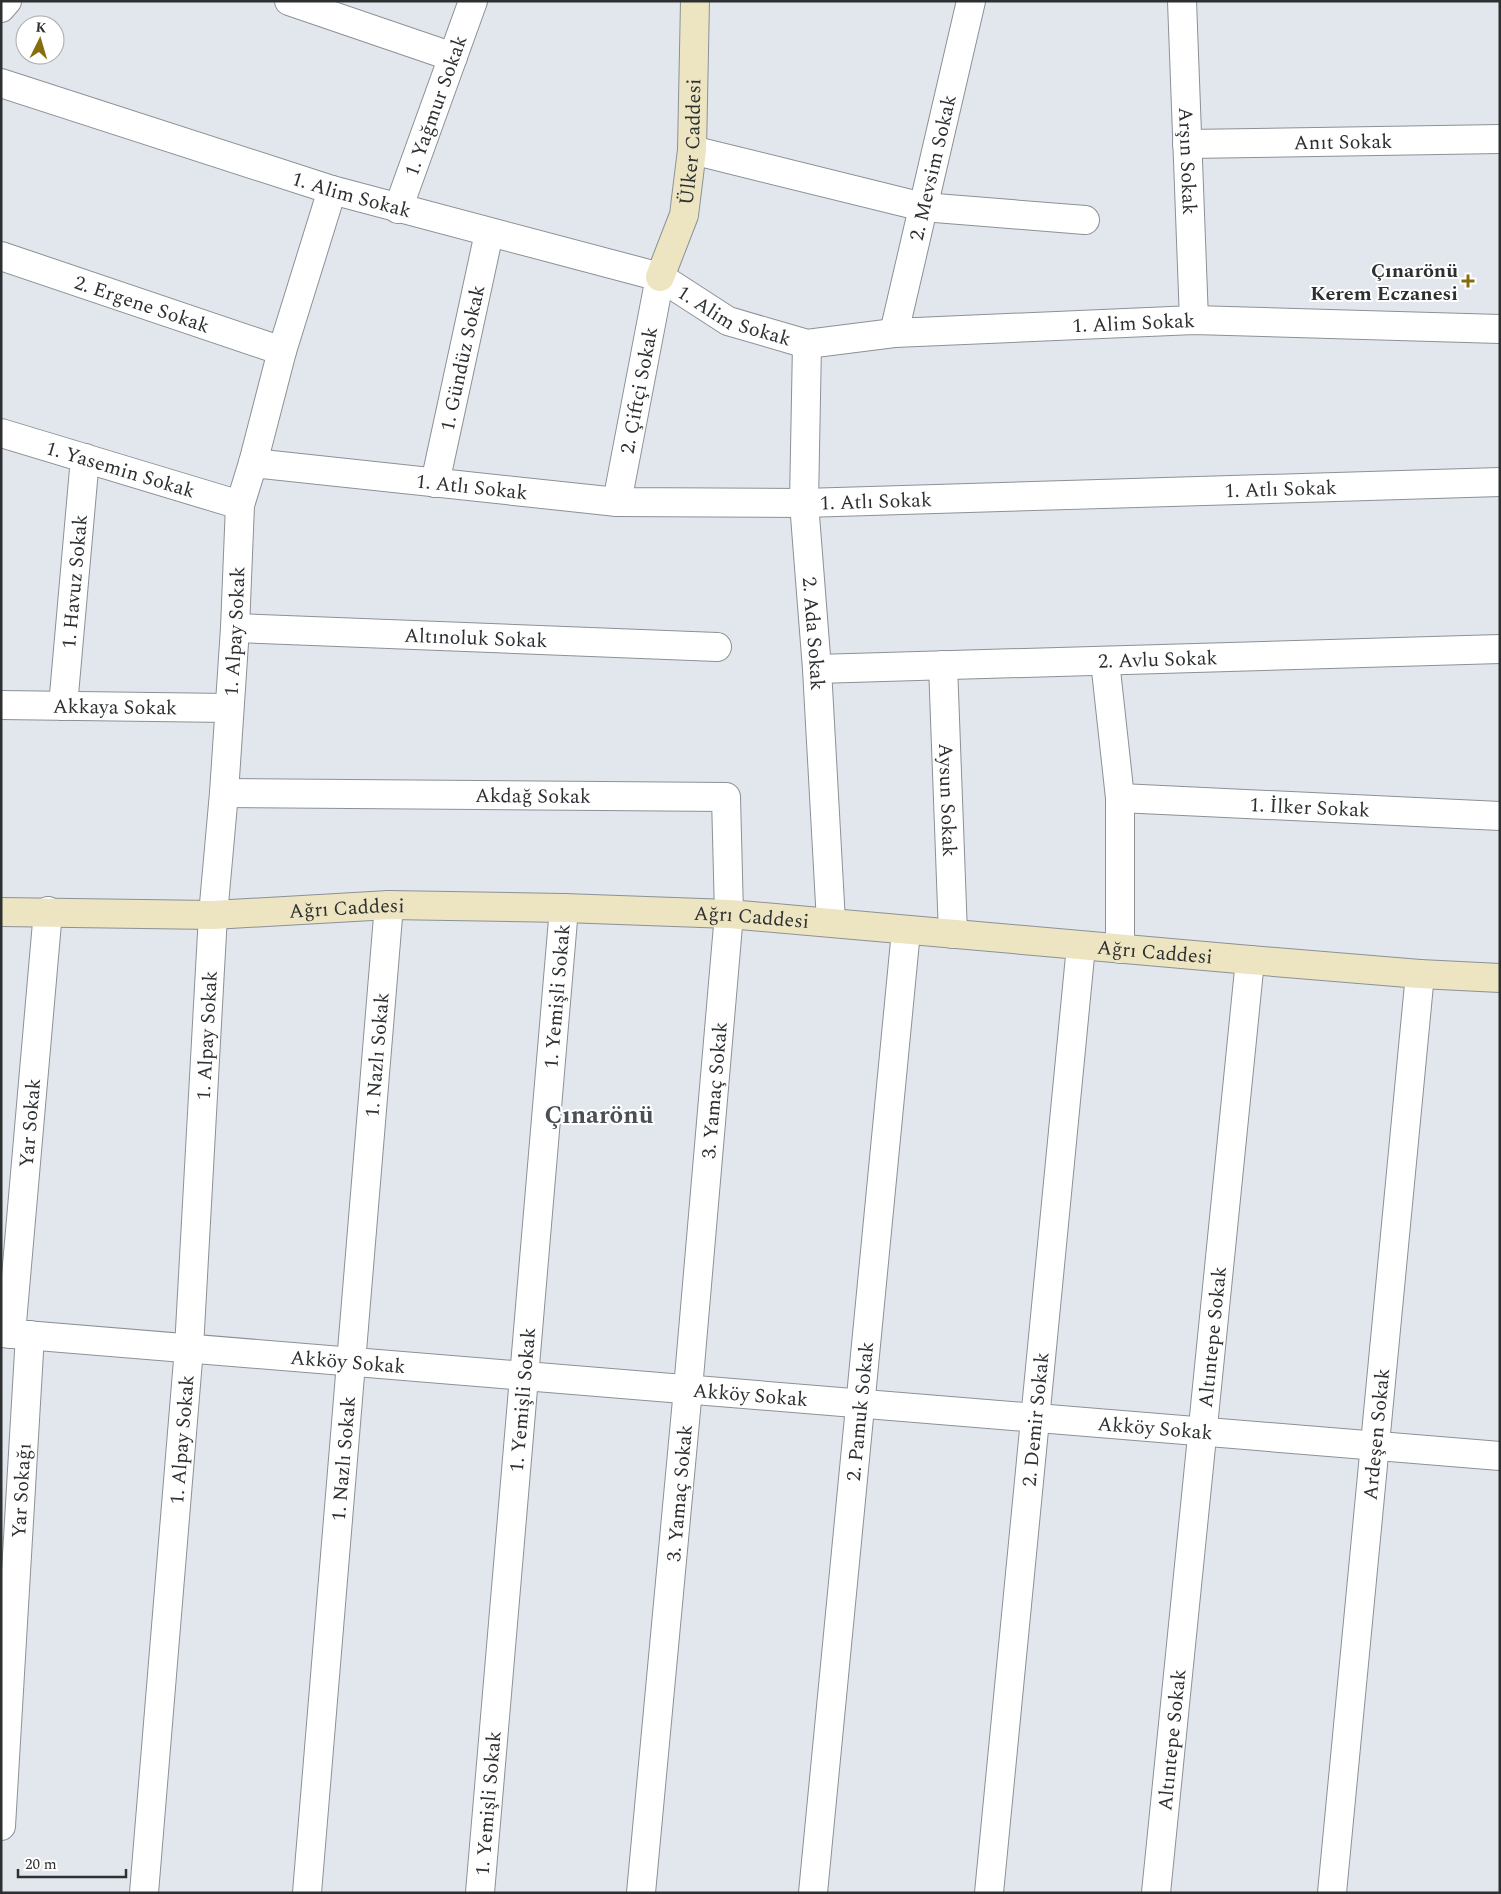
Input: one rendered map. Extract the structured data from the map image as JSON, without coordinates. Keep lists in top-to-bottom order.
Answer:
{
  "streets": {
    "street": [
      "1. Yağmur Sokak",
      "Ülker Caddesi",
      "Anıt Sokak",
      "Arşın Sokak",
      "2. Mevsim Sokak",
      "1. Alim Sokak",
      "2. Ergene Sokak",
      "1. Gündüz Sokak",
      "2. Çiftçi Sokak",
      "1. Yasemin Sokak",
      "1. Atlı Sokak",
      "1. Havuz Sokak",
      "1. Alpay Sokak",
      "2. Ada Sokak",
      "Altınoluk Sokak",
      "2. Avlu Sokak",
      "Akkaya Sokak",
      "Akdağ Sokak",
      "Aysun Sokak",
      "1. İlker Sokak",
      "Ağrı Caddesi",
      "1. Yemişli Sokak",
      "1. Nazlı Sokak",
      "3. Yamaç Sokak",
      "Yar Sokak",
      "Altıntepe Sokak",
      "Akköy Sokak",
      "2. Pamuk Sokak",
      "2. Demir Sokak",
      "Ardeşen Sokak",
      "Yar Sokağı"
    ]
  },
  "crossings": [
    ["1. Yağmur Sokak", "1. Alim Sokak"],
    ["Ülker Caddesi", "1. Alim Sokak"],
    ["Ülker Caddesi", "2. Çiftçi Sokak"],
    ["Anıt Sokak", "Arşın Sokak"],
    ["Arşın Sokak", "1. Alim Sokak"],
    ["2. Mevsim Sokak", "1. Alim Sokak"],
    ["1. Alim Sokak", "1. Gündüz Sokak"],
    ["1. Alim Sokak", "2. Çiftçi Sokak"],
    ["1. Alim Sokak", "1. Alpay Sokak"],
    ["1. Alim Sokak", "2. Ada Sokak"],
    ["2. Ergene Sokak", "1. Alpay Sokak"],
    ["1. Gündüz Sokak", "1. Atlı Sokak"],
    ["2. Çiftçi Sokak", "1. Atlı Sokak"],
    ["1. Yasemin Sokak", "1. Havuz Sokak"],
    ["1. Yasemin Sokak", "1. Alpay Sokak"],
    ["1. Atlı Sokak", "1. Alpay Sokak"],
    ["1. Atlı Sokak", "2. Ada Sokak"],
    ["1. Havuz Sokak", "Akkaya Sokak"],
    ["1. Alpay Sokak", "Altınoluk Sokak"],
    ["1. Alpay Sokak", "Akkaya Sokak"],
    ["1. Alpay Sokak", "Akdağ Sokak"],
    ["1. Alpay Sokak", "Ağrı Caddesi"],
    ["1. Alpay Sokak", "Akköy Sokak"],
    ["2. Ada Sokak", "2. Avlu Sokak"],
    ["2. Ada Sokak", "Ağrı Caddesi"],
    ["2. Avlu Sokak", "Aysun Sokak"],
    ["Akdağ Sokak", "Ağrı Caddesi"],
    ["Akdağ Sokak", "3. Yamaç Sokak"],
    ["Aysun Sokak", "Ağrı Caddesi"],
    ["Ağrı Caddesi", "1. Yemişli Sokak"],
    ["Ağrı Caddesi", "1. Nazlı Sokak"],
    ["Ağrı Caddesi", "3. Yamaç Sokak"],
    ["Ağrı Caddesi", "Yar Sokak"],
    ["Ağrı Caddesi", "Altıntepe Sokak"],
    ["Ağrı Caddesi", "2. Pamuk Sokak"],
    ["Ağrı Caddesi", "2. Demir Sokak"],
    ["Ağrı Caddesi", "Ardeşen Sokak"],
    ["1. Yemişli Sokak", "Akköy Sokak"],
    ["1. Nazlı Sokak", "Akköy Sokak"],
    ["3. Yamaç Sokak", "Akköy Sokak"],
    ["Yar Sokak", "Akköy Sokak"],
    ["Yar Sokak", "Yar Sokağı"],
    ["Altıntepe Sokak", "Akköy Sokak"],
    ["Akköy Sokak", "2. Pamuk Sokak"],
    ["Akköy Sokak", "2. Demir Sokak"],
    ["Akköy Sokak", "Ardeşen Sokak"],
    ["Akköy Sokak", "Yar Sokağı"]
  ],
  "districts": ["Çınarönü"],
  "places": {
    "health": ["Çınarönü Kerem Eczanesi"]
  },
  "scale_bar": "20 m",
  "north": "top"
}
